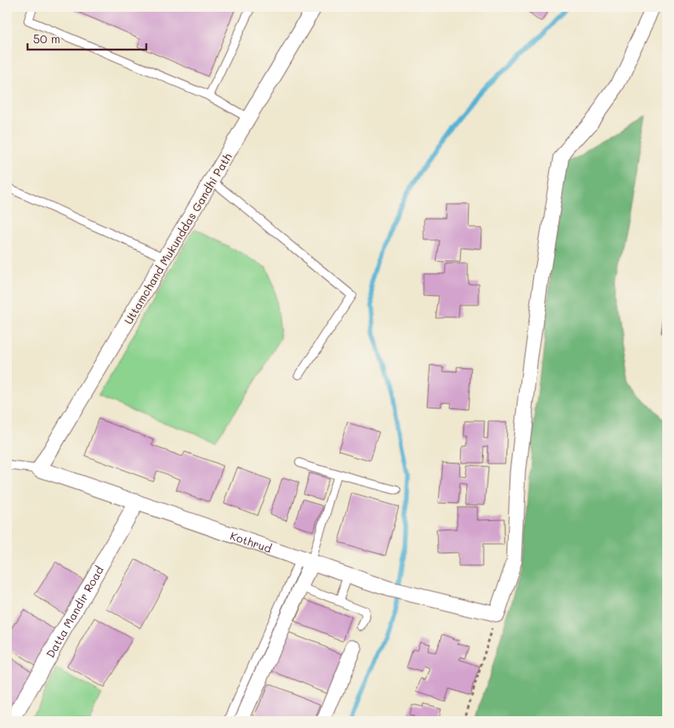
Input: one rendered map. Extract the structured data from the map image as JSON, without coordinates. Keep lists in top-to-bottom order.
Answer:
{
  "streets": {
    "street": ["Uttamchand Mukunddas Gandhi Path", "Kothrud", "Datta Mandir Road"]
  },
  "crossings": [
    ["Uttamchand Mukunddas Gandhi Path", "Kothrud"],
    ["Kothrud", "Datta Mandir Road"]
  ],
  "scale_bar": "50 m"
}
